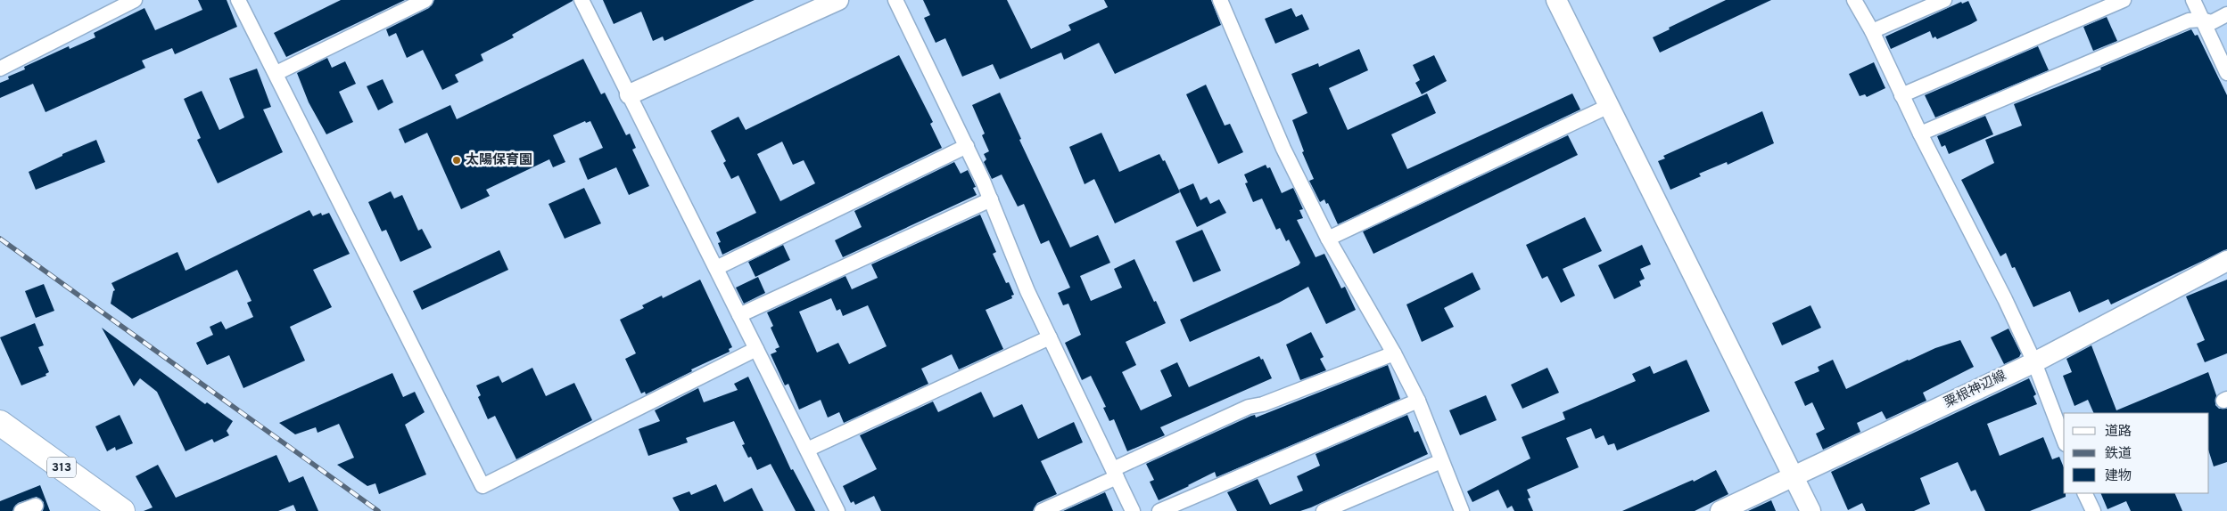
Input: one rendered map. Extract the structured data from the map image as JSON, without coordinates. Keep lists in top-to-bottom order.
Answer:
{
  "streets": {
    "highway": ["313"],
    "street": ["粟根神辺線"]
  },
  "places": ["太陽保育園"],
  "legend": ["道路", "鉄道", "建物"]
}
